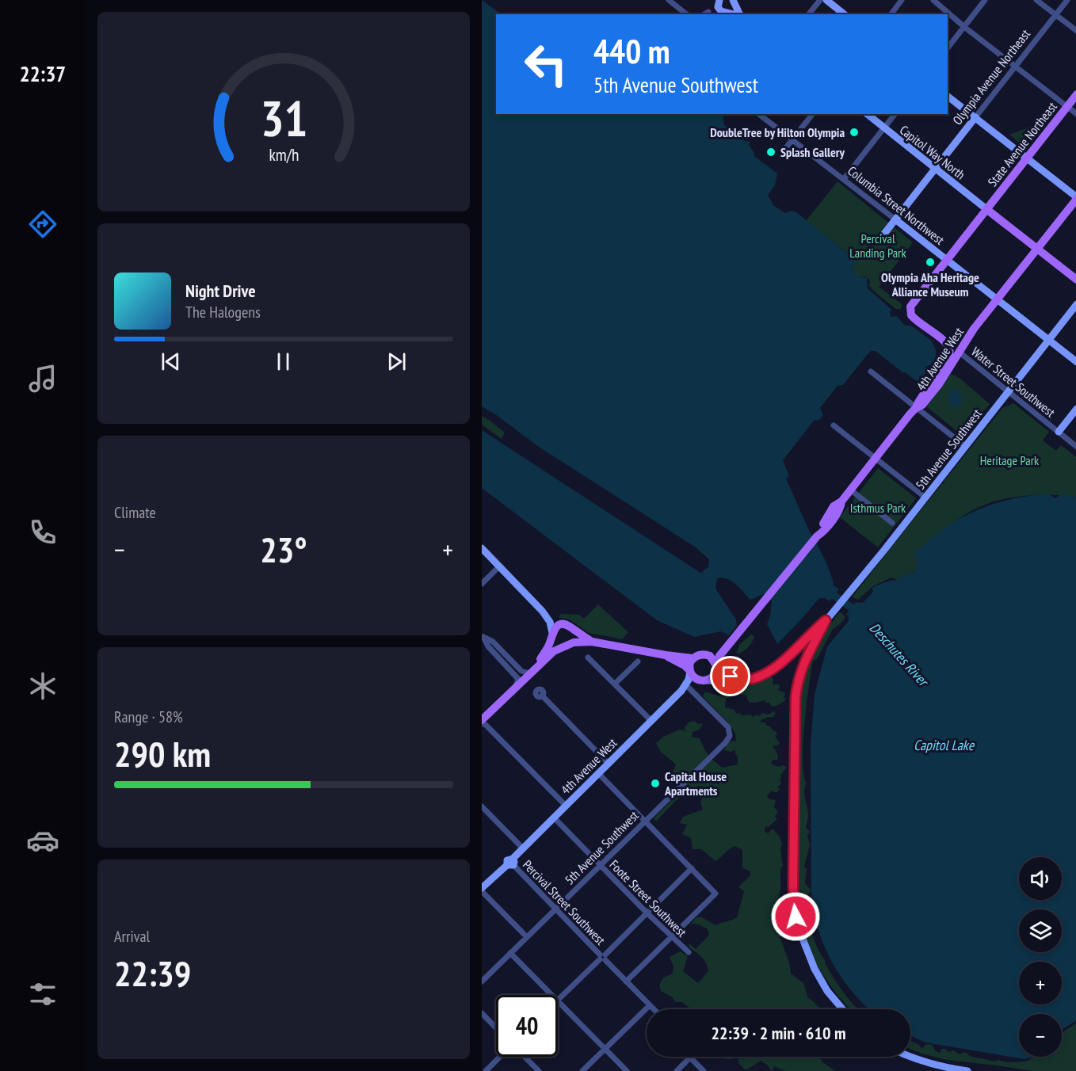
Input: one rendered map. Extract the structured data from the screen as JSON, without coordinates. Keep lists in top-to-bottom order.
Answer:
{
  "streets": {
    "main road": ["State Avenue Northeast", "4th Avenue West"],
    "street": [
      "Olympia Avenue Northeast",
      "Capitol Way North",
      "Columbia Street Northwest",
      "Water Street Southwest",
      "5th Avenue Southwest",
      "Foote Street Southwest",
      "Percival Street Southwest"
    ]
  },
  "crossings": [
    ["Olympia Avenue Northeast", "Capitol Way North"],
    ["Olympia Avenue Northeast", "Columbia Street Northwest"],
    ["State Avenue Northeast", "Capitol Way North"],
    ["State Avenue Northeast", "Columbia Street Northwest"],
    ["Columbia Street Northwest", "4th Avenue West"],
    ["Columbia Street Northwest", "5th Avenue Southwest"],
    ["4th Avenue West", "Water Street Southwest"],
    ["4th Avenue West", "5th Avenue Southwest"],
    ["4th Avenue West", "Foote Street Southwest"],
    ["4th Avenue West", "Percival Street Southwest"],
    ["Water Street Southwest", "5th Avenue Southwest"],
    ["5th Avenue Southwest", "Foote Street Southwest"],
    ["5th Avenue Southwest", "Percival Street Southwest"]
  ],
  "water": ["Deschutes River", "Capitol Lake"],
  "parks": ["Percival Landing Park", "Heritage Park", "Isthmus Park"],
  "places": [
    "DoubleTree by Hilton Olympia",
    "Splash Gallery",
    "Olympia Aha Heritage Alliance Museum",
    "Capital House Apartments"
  ],
  "page": {
    "tabs": "22:37",
    "turn": ["440 m", "5th Avenue Southwest"],
    "song": ["Night Drive", "The Halogens"],
    "tile": [
      "Climate",
      ["Range · 58%", "290 km"],
      ["Arrival", "22:39"]
    ],
    "heat": ["−", "23°", "+"],
    "map_buttons": ["+", "−"],
    "limit": "40",
    "trip": "22:39 · 2 min · 610 m",
    "gauge": ["31", "km/h"]
  }
}
